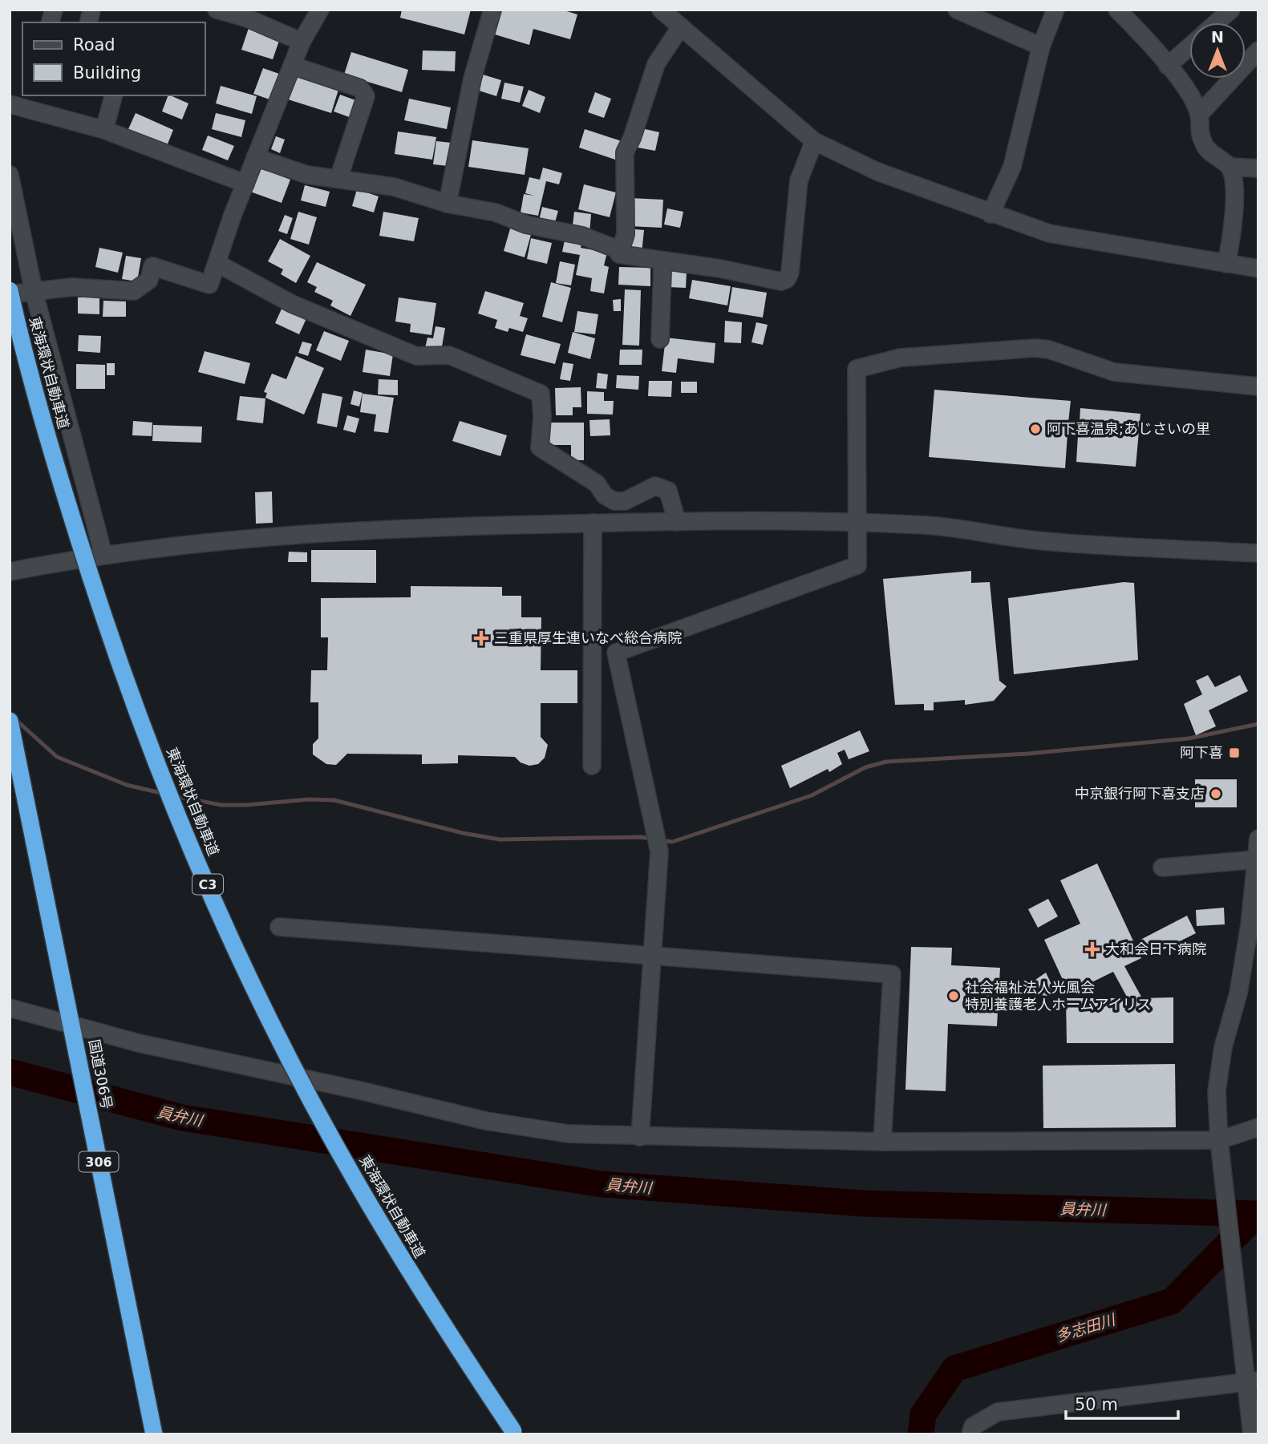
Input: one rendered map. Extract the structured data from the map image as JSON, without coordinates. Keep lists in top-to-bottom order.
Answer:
{
  "streets": {
    "highway": [
      "東海環状自動車道",
      "C3",
      "国道306号",
      "306"
    ]
  },
  "water": ["員弁川", "多志田川"],
  "places": {
    "other": ["阿下喜温泉;あじさいの里", "中京銀行阿下喜支店", "社会福祉法人光風会 特別養護老人ホームアイリス"],
    "health": ["三重県厚生連いなべ総合病院", "大和会日下病院"],
    "transit": ["阿下喜"]
  },
  "legend": ["Road", "Building"],
  "scale_bar": "50 m",
  "north": "top"
}
